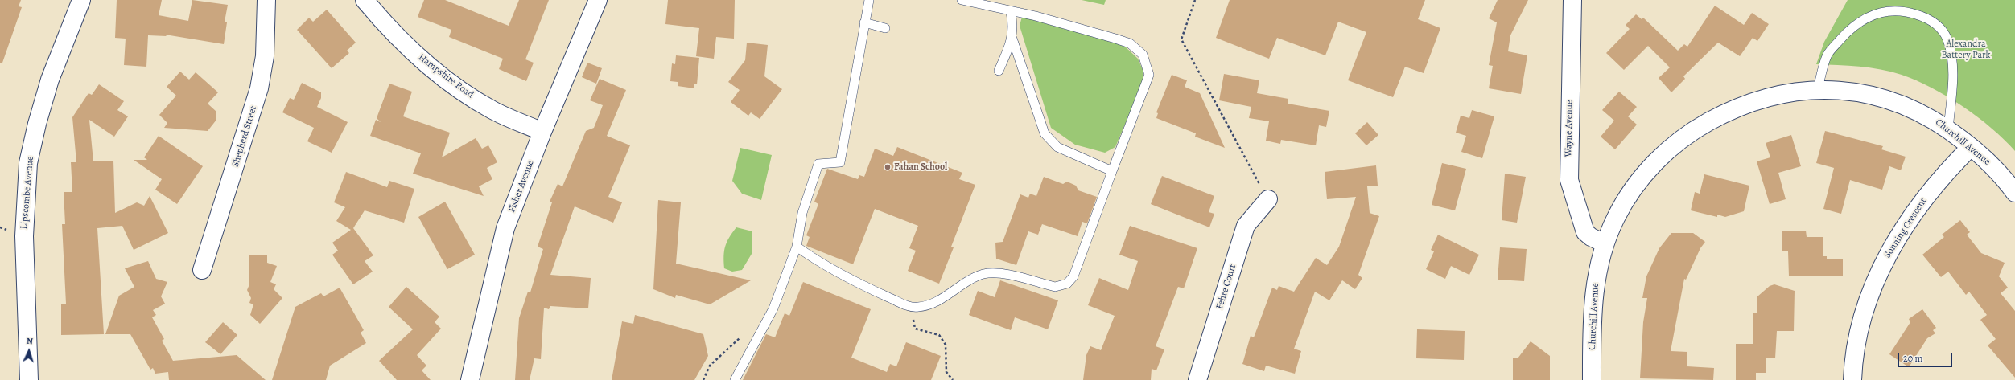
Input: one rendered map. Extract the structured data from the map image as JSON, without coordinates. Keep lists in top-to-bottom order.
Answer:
{
  "streets": {
    "street": [
      "Hampshire Road",
      "Wayne Avenue",
      "Shepherd Street",
      "Churchill Avenue",
      "Fisher Avenue",
      "Lipscombe Avenue",
      "Sonning Crescent",
      "Fehre Court"
    ]
  },
  "crossings": [
    ["Hampshire Road", "Fisher Avenue"],
    ["Wayne Avenue", "Churchill Avenue"],
    ["Churchill Avenue", "Sonning Crescent"]
  ],
  "parks": ["Alexandra Battery Park"],
  "places": ["Fahan School"],
  "scale_bar": "20 m",
  "north": "top"
}
